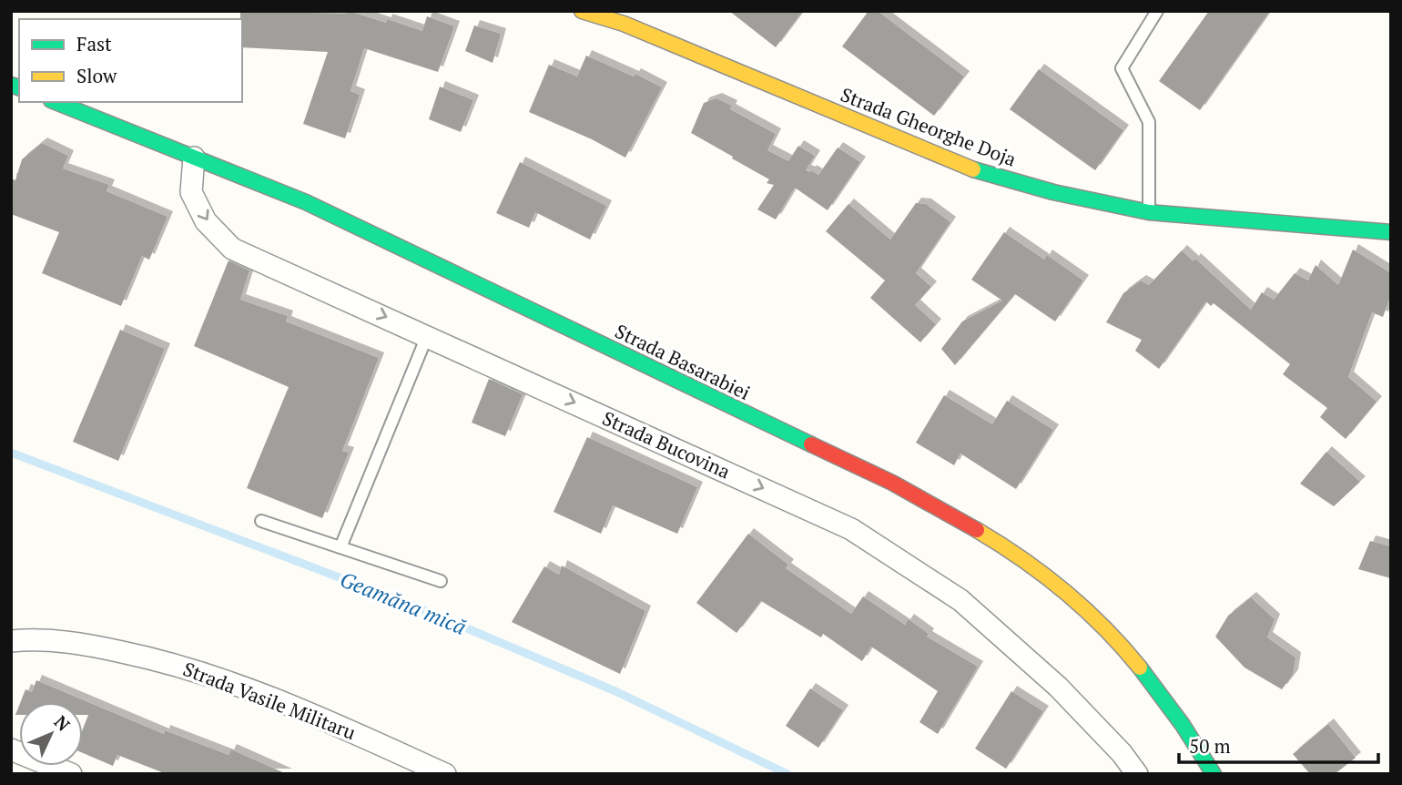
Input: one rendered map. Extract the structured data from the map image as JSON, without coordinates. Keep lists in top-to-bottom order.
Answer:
{
  "streets": {
    "main road": ["Strada Gheorghe Doja", "Strada Basarabiei"],
    "street": ["Strada Bucovina", "Strada Vasile Militaru"]
  },
  "crossings": [
    ["Strada Basarabiei", "Strada Bucovina"]
  ],
  "one_way": ["Strada Bucovina"],
  "water": ["Geamăna mică"],
  "legend": ["Fast", "Slow"],
  "scale_bar": "50 m",
  "north": "top right"
}
